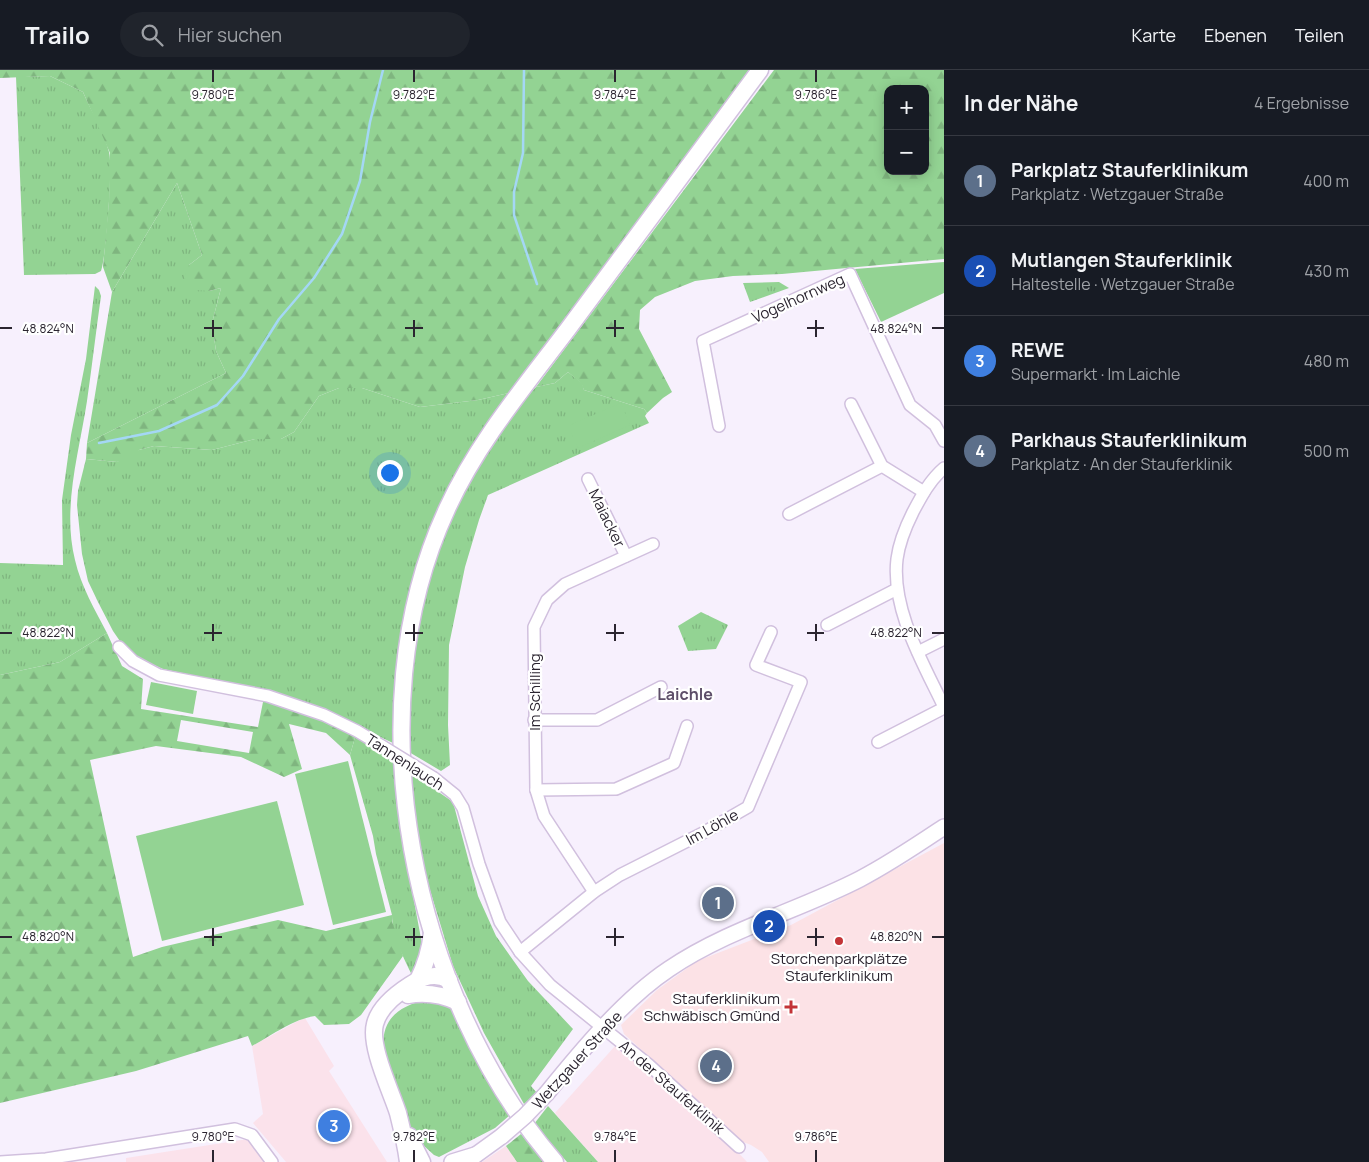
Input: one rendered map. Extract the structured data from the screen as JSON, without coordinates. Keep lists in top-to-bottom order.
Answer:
{
  "streets": {
    "street": [
      "Vogelhornweg",
      "Maiacker",
      "Im Schilling",
      "Tannenlauch",
      "Im Löhle",
      "Wetzgauer Straße",
      "An der Stauferklinik"
    ]
  },
  "crossings": [
    ["Maiacker", "Im Schilling"],
    ["Im Schilling", "Im Löhle"],
    ["Tannenlauch", "Im Löhle"],
    ["Tannenlauch", "Wetzgauer Straße"],
    ["Tannenlauch", "An der Stauferklinik"],
    ["Wetzgauer Straße", "An der Stauferklinik"]
  ],
  "districts": ["Laichle"],
  "places": {
    "other": ["Storchenparkplätze Stauferklinikum"],
    "health": ["Stauferklinikum Schwäbisch Gmünd"]
  },
  "page": {
    "header": "Trailo",
    "search": "Hier suchen",
    "nav": ["Karte", "Ebenen", "Teilen"],
    "heading": ["In der Nähe", "4 Ergebnisse"],
    "map_buttons": ["+", "−"],
    "list": [
      {
        "mark": "1",
        "name": "Parkplatz Stauferklinikum",
        "note": "Parkplatz · Wetzgauer Straße",
        "value": "400 m"
      },
      {
        "mark": "2",
        "name": "Mutlangen Stauferklinik",
        "note": "Haltestelle · Wetzgauer Straße",
        "value": "430 m"
      },
      {
        "mark": "3",
        "name": "REWE",
        "note": "Supermarkt · Im Laichle",
        "value": "480 m"
      },
      {
        "mark": "4",
        "name": "Parkhaus Stauferklinikum",
        "note": "Parkplatz · An der Stauferklinik",
        "value": "500 m"
      }
    ],
    "pins": [
      "1",
      "2",
      "4",
      "3"
    ]
  },
  "coordinates": [
    "9.780°E",
    "9.782°E",
    "9.784°E",
    "9.786°E",
    "48.824°N",
    "48.822°N",
    "48.820°N"
  ]
}
